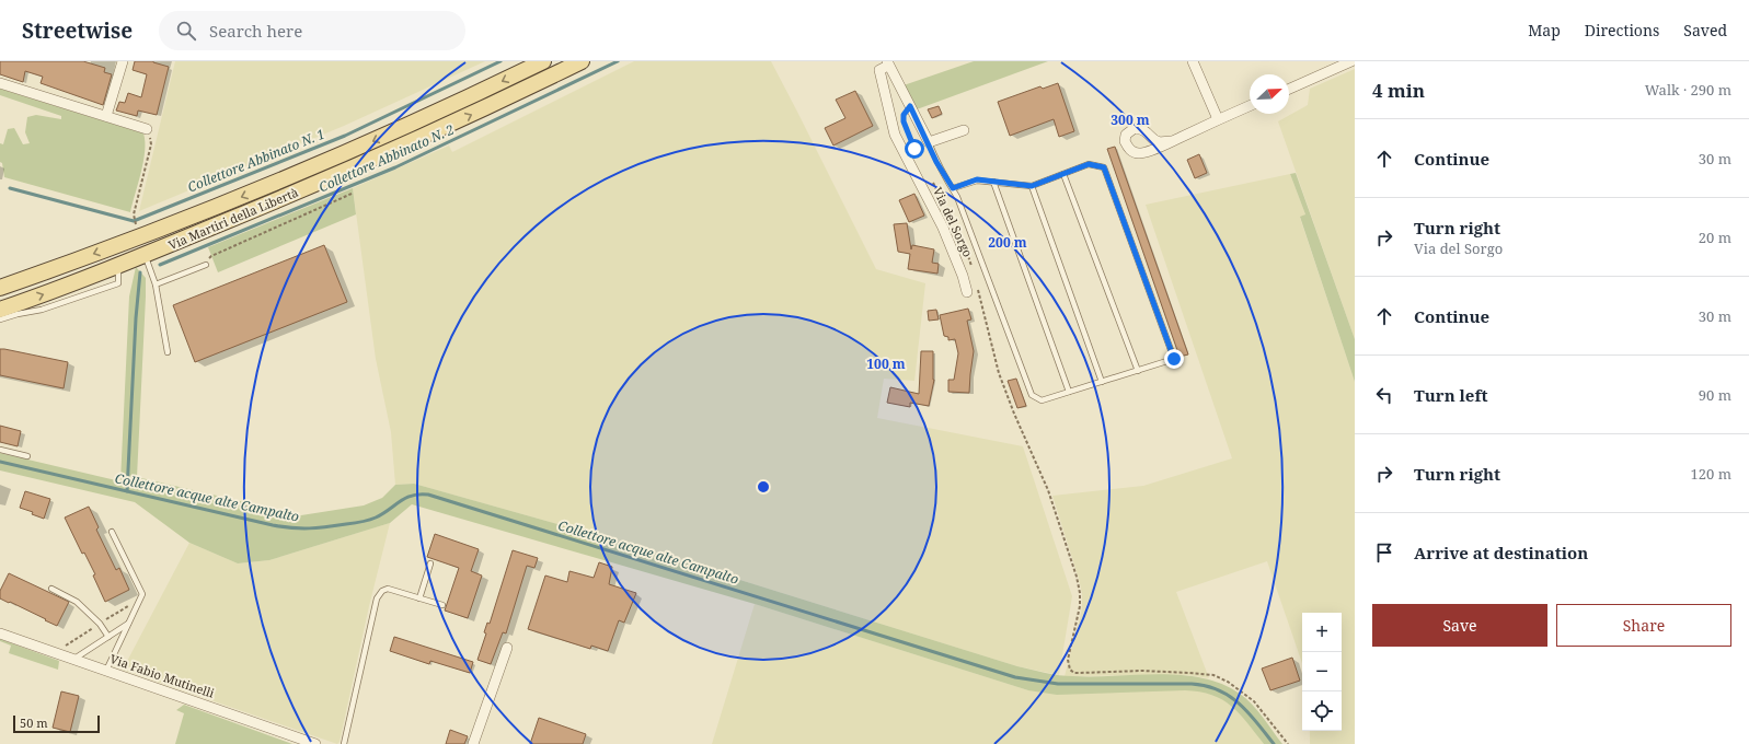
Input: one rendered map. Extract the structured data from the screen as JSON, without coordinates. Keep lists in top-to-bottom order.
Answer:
{
  "streets": {
    "main road": ["Via Martiri della Libertà"],
    "street": ["Via del Sorgo", "Via Fabio Mutinelli"]
  },
  "water": ["Collettore Abbinato N. 2", "Collettore Abbinato N. 1", "Collettore acque alte Campalto"],
  "scale_bar": "50 m",
  "north": "top right",
  "page": {
    "header": "Streetwise",
    "search": "Search here",
    "nav": ["Map", "Directions", "Saved"],
    "heading": ["4 min", "Walk · 290 m"],
    "list": [
      ["Continue", "30 m"],
      ["Turn right", "Via del Sorgo", "20 m"],
      ["Continue", "30 m"],
      ["Turn left", "90 m"],
      ["Turn right", "120 m"],
      "Arrive at destination"
    ],
    "buttons": ["Save", "Share"],
    "map_buttons": ["+", "−"],
    "scale": "50 m"
  },
  "rings": ["300 m", "200 m", "100 m"]
}
